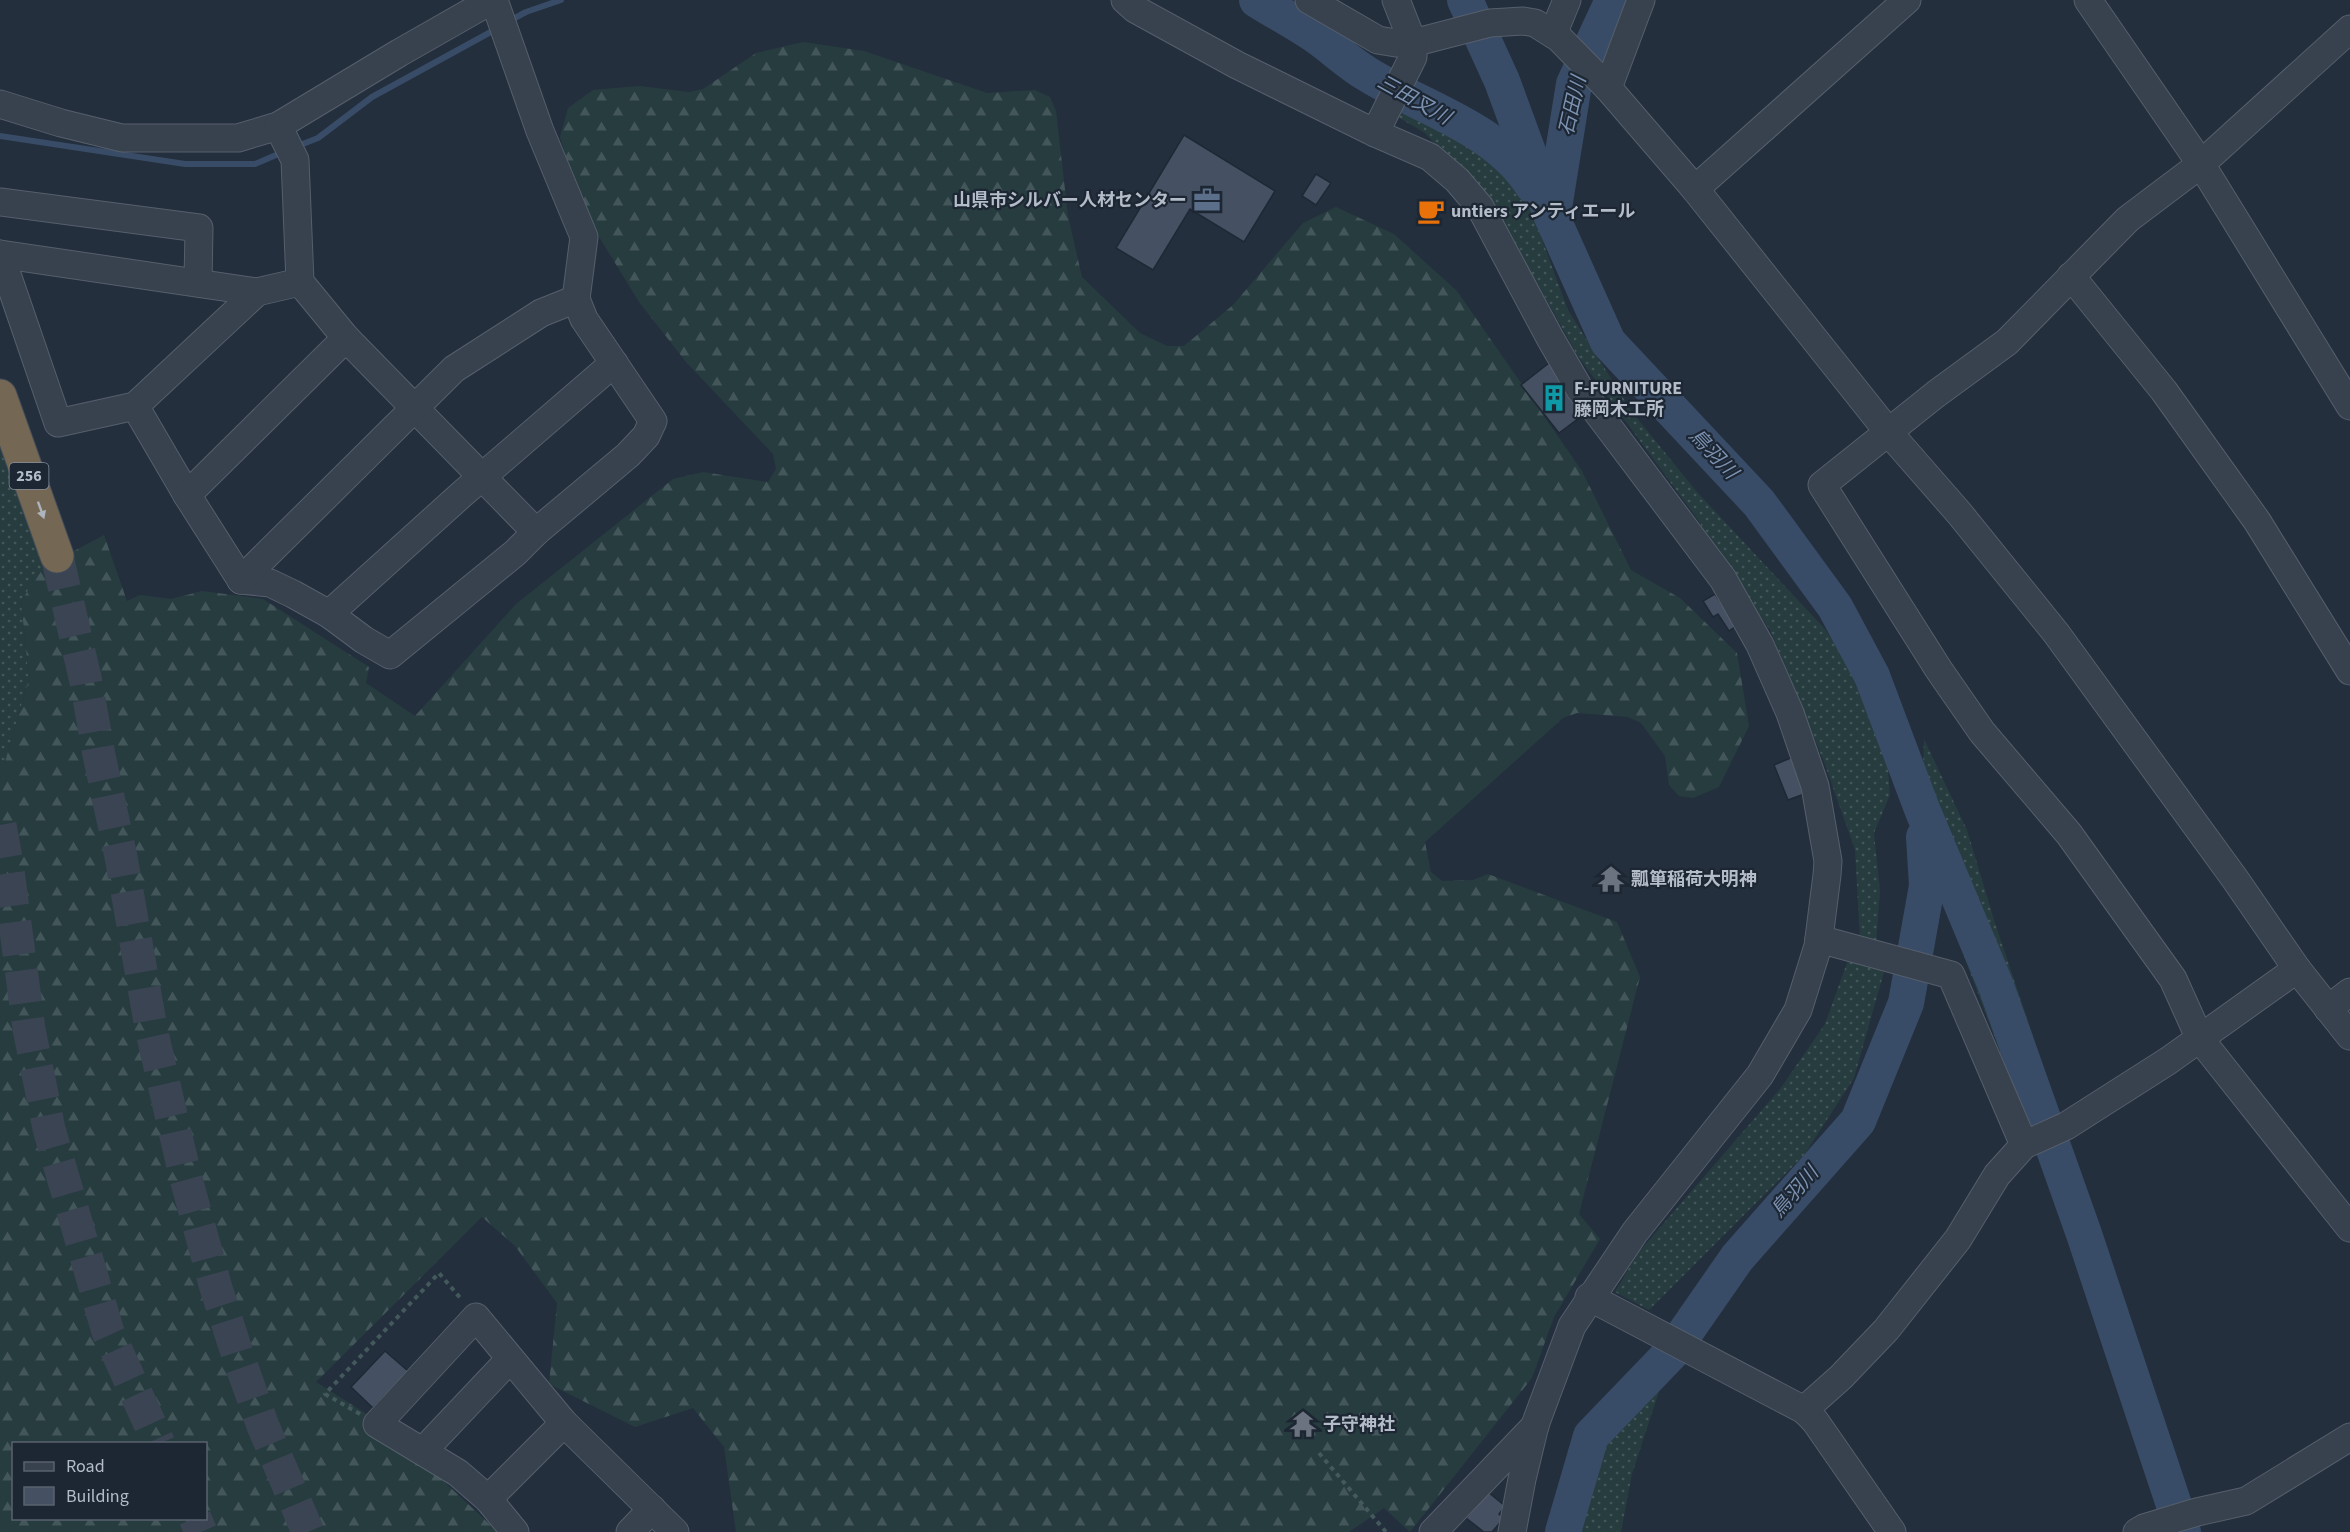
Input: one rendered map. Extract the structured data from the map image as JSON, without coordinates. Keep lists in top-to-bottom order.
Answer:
{
  "streets": {
    "highway": ["256"]
  },
  "water": ["三田叉川", "石田川", "鳥羽川"],
  "places": {
    "office": ["山県市シルバー人材センター"],
    "cafe": ["untiers アンティエール"],
    "building": ["F-FURNITURE 藤岡木工所"],
    "temple": ["瓢箪稲荷大明神", "子守神社"]
  },
  "legend": ["Road", "Building"]
}
